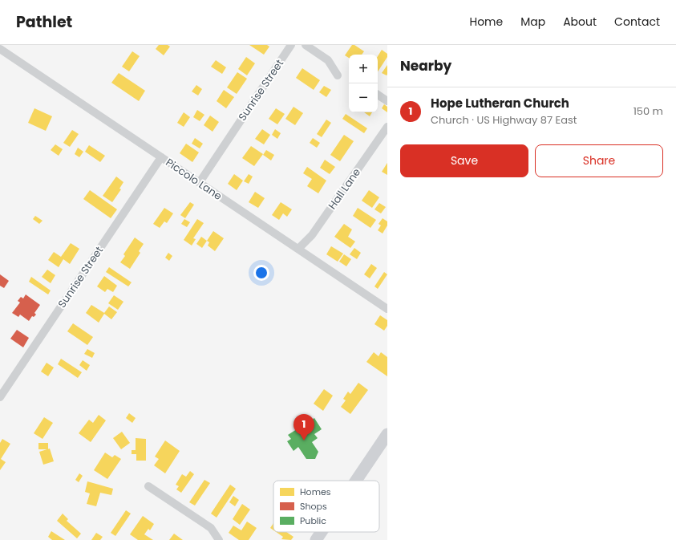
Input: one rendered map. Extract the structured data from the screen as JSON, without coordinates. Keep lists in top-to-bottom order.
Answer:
{
  "streets": {
    "street": ["Sunrise Street", "Piccolo Lane", "Hall Lane"]
  },
  "crossings": [
    ["Sunrise Street", "Piccolo Lane"],
    ["Piccolo Lane", "Hall Lane"]
  ],
  "legend": ["Homes", "Shops", "Public"],
  "page": {
    "header": "Pathlet",
    "nav": [
      "Home",
      "Map",
      "About",
      "Contact"
    ],
    "heading": "Nearby",
    "map_buttons": ["+", "−"],
    "list": [
      {
        "mark": "1",
        "name": "Hope Lutheran Church",
        "note": "Church · US Highway 87 East",
        "value": "150 m"
      }
    ],
    "buttons": ["Save", "Share"],
    "pins": "1"
  }
}
